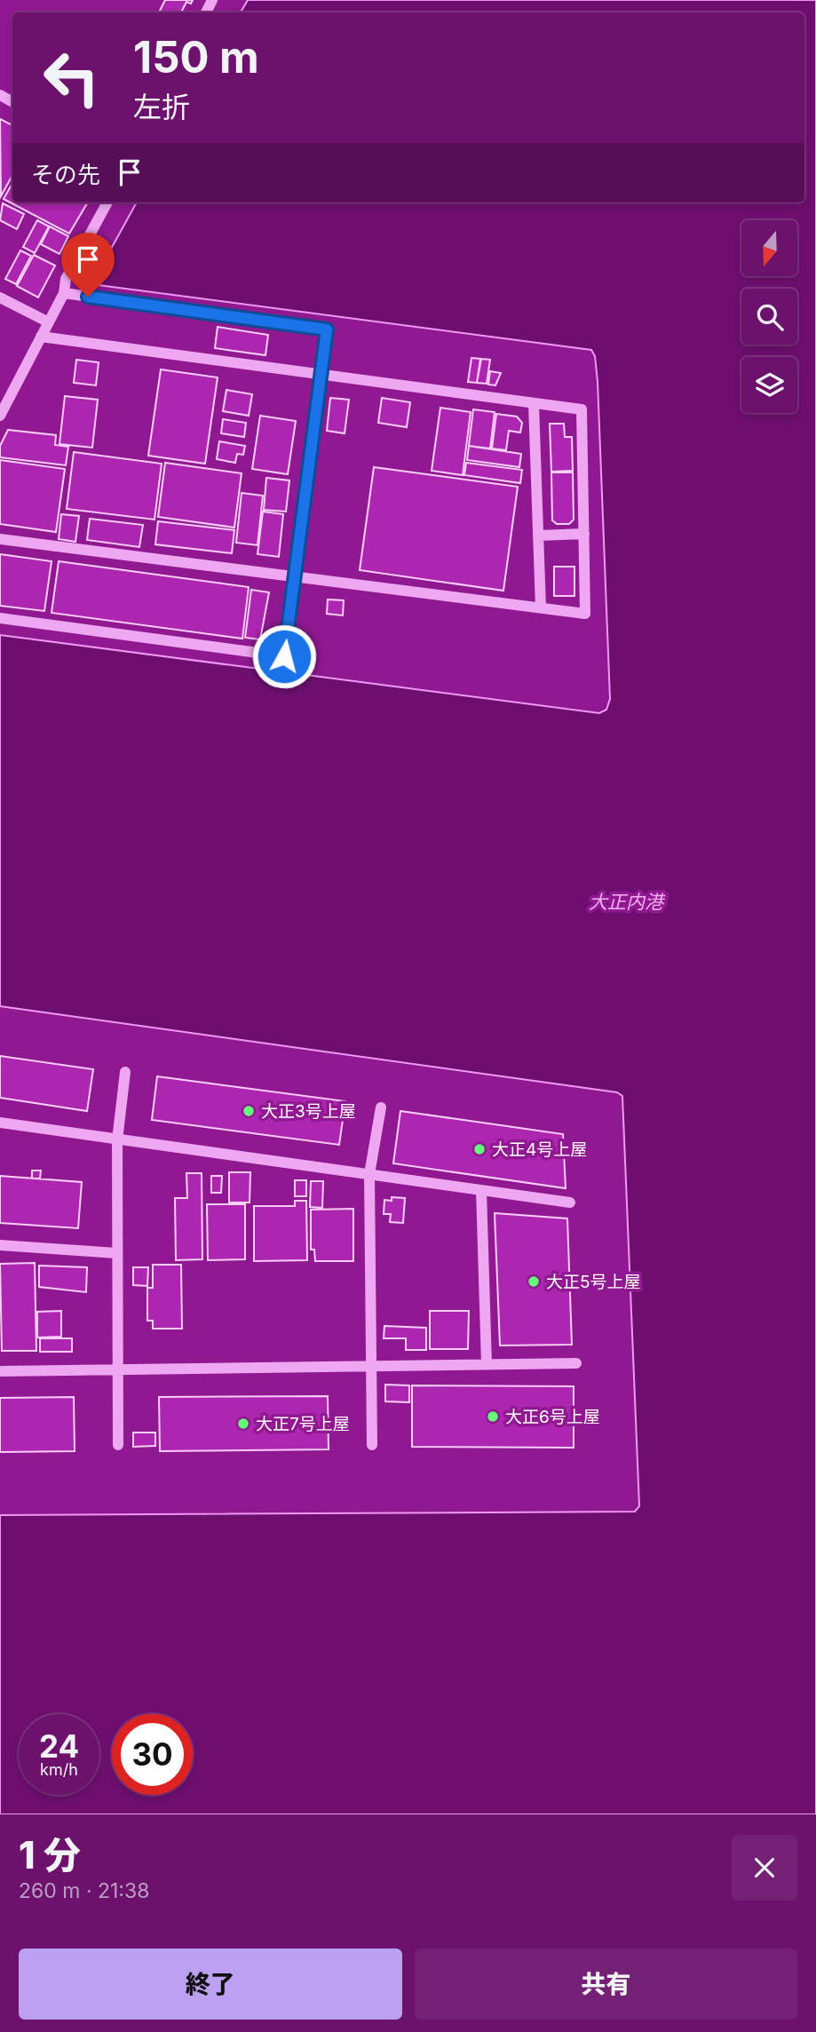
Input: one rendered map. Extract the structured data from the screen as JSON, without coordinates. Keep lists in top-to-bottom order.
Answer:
{
  "water": ["大正内港"],
  "places": [
    "大正3号上屋",
    "大正4号上屋",
    "大正5号上屋",
    "大正6号上屋",
    "大正7号上屋"
  ],
  "north": "bottom",
  "page": {
    "turn": ["150 m", "左折"],
    "then": "その先",
    "speed": "24 km/h",
    "limit": "30",
    "heading": ["1 分", "260 m · 21:38"],
    "buttons": ["終了", "共有"]
  }
}
